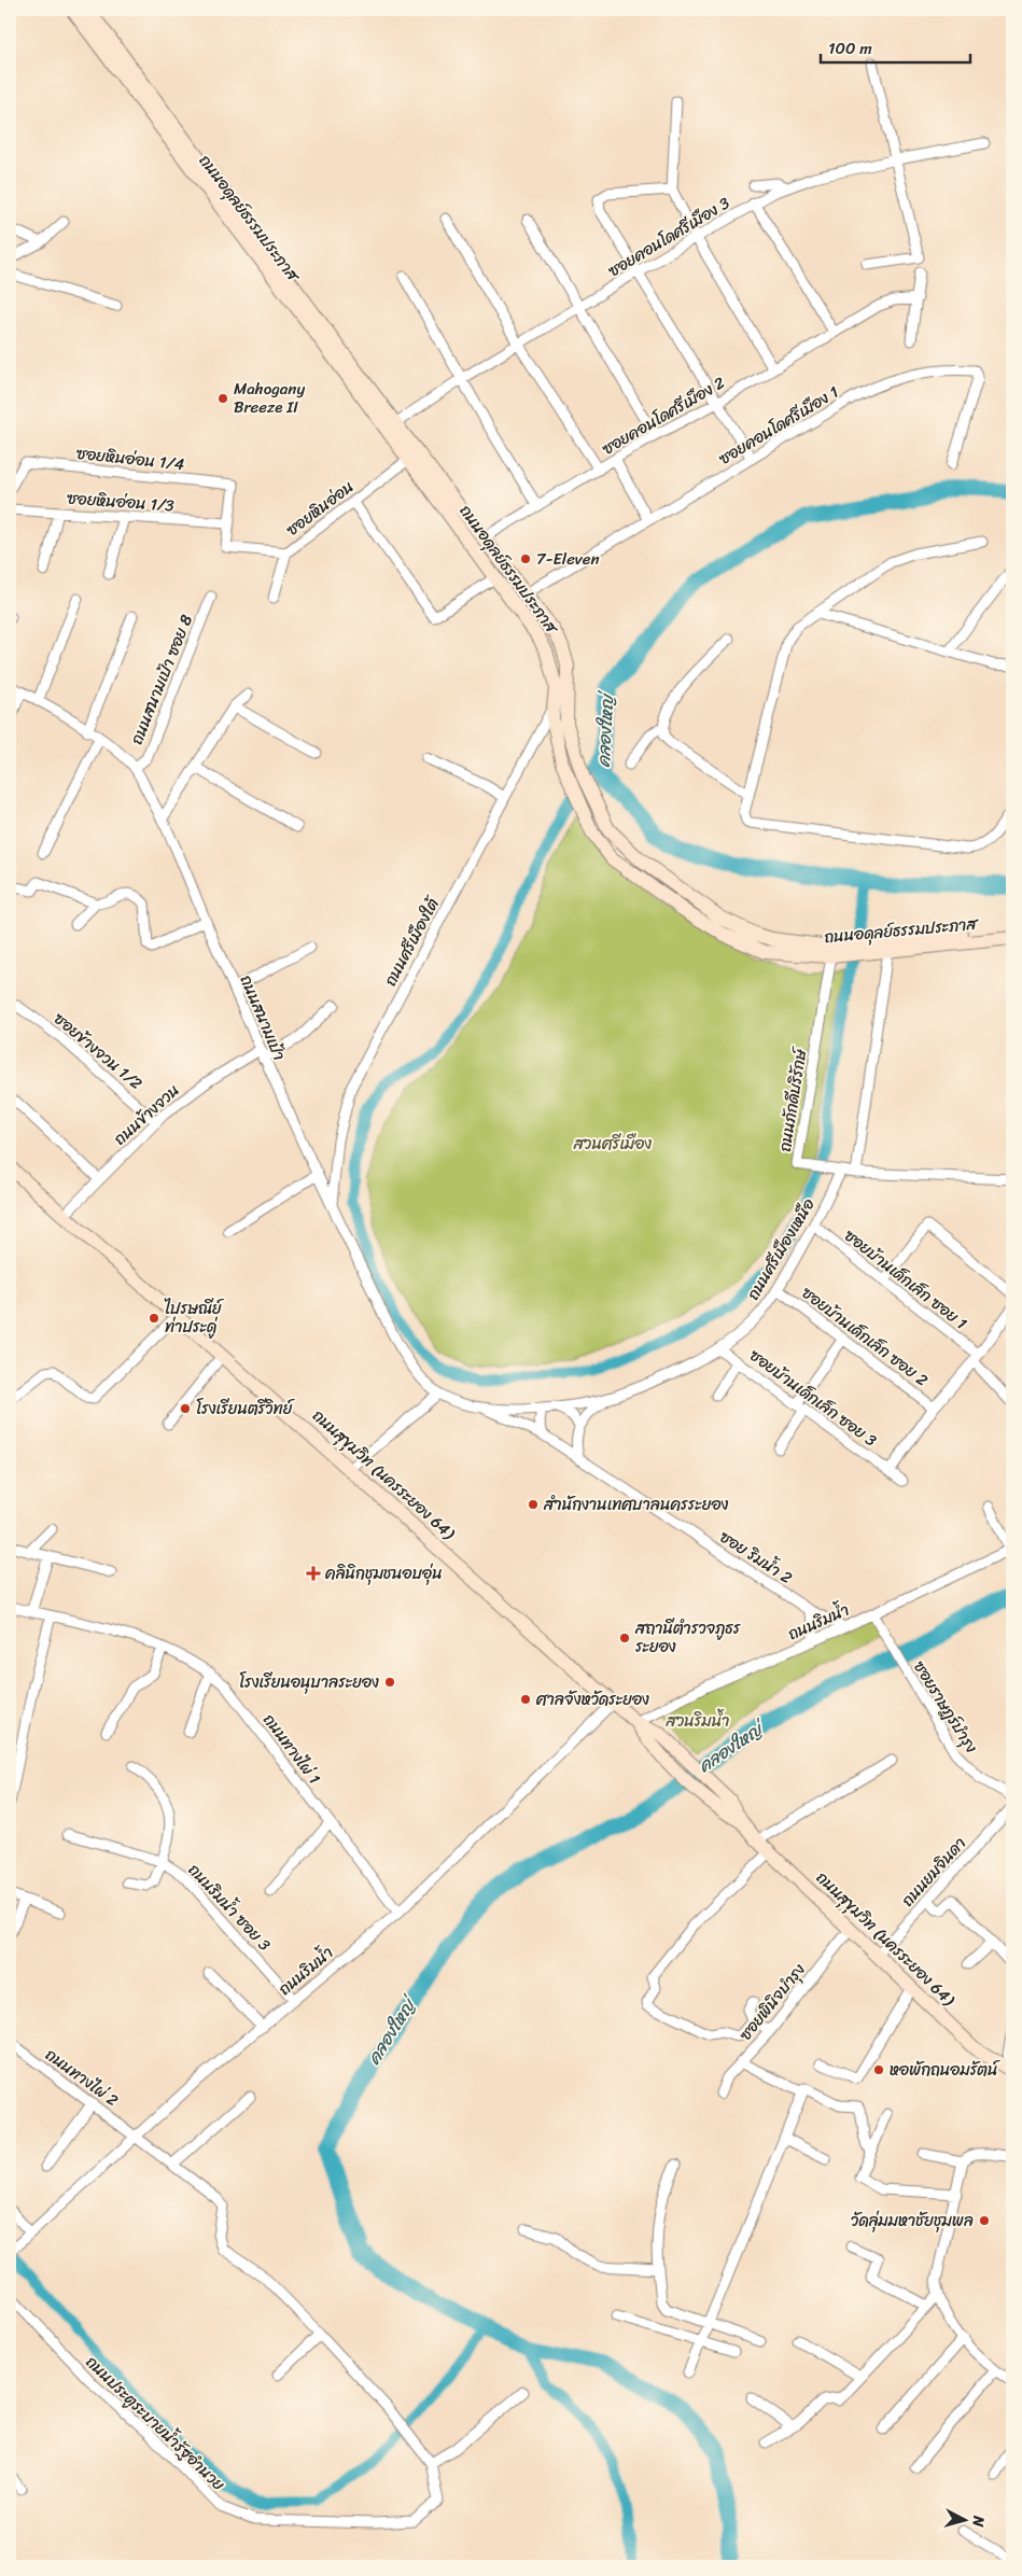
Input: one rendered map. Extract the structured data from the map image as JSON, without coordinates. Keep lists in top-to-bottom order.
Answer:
{
  "streets": {
    "street": [
      "ถนนอดุลย์ธรรมประภาส",
      "ซอยคอนโดศรีเมือง 3",
      "ซอยคอนโดศรีเมือง 2",
      "ซอยคอนโดศรีเมือง 1",
      "ซอยหินอ่อน 1/4",
      "ซอยหินอ่อน 1/3",
      "ซอยหินอ่อน",
      "ถนนสนามเป้า ซอย 8",
      "ถนนศรีเมืองใต้",
      "ถนนสนามเป้า",
      "ซอยข้างจวน 1/2",
      "ถนนภักดีบริรักษ์",
      "ถนนข้างจวน",
      "ถนนศรีเมืองเหนือ",
      "ซอยบ้านเด็กเล็ก ซอย 1",
      "ซอยบ้านเด็กเล็ก ซอย 2",
      "ซอยบ้านเด็กเล็ก ซอย 3",
      "ถนนสุขุมวิท (นครระยอง 64)",
      "ซอย ริมน้ำ 2",
      "ถนนริมน้ำ",
      "ซอยราษฎร์บำรุง",
      "ถนนทางไผ่ 1",
      "ถนนยมจินดา",
      "ถนนริมน้ำ ซอย 3",
      "ซอยพินิจบำรุง",
      "ถนนทางไผ่ 2",
      "ถนนประตูระบายน้ำรัฐอำนวย"
    ]
  },
  "crossings": [
    ["ถนนอดุลย์ธรรมประภาส", "ซอยคอนโดศรีเมือง 3"],
    ["ถนนอดุลย์ธรรมประภาส", "ซอยคอนโดศรีเมือง 2"],
    ["ถนนอดุลย์ธรรมประภาส", "ซอยคอนโดศรีเมือง 1"],
    ["ถนนอดุลย์ธรรมประภาส", "ซอยหินอ่อน"],
    ["ถนนอดุลย์ธรรมประภาส", "ถนนศรีเมืองใต้"],
    ["ถนนอดุลย์ธรรมประภาส", "ถนนภักดีบริรักษ์"],
    ["ซอยหินอ่อน 1/4", "ซอยหินอ่อน"],
    ["ซอยหินอ่อน 1/3", "ซอยหินอ่อน"],
    ["ถนนสนามเป้า ซอย 8", "ถนนสนามเป้า"],
    ["ถนนศรีเมืองใต้", "ถนนสนามเป้า"],
    ["ถนนสนามเป้า", "ถนนข้างจวน"],
    ["ถนนสนามเป้า", "ถนนศรีเมืองเหนือ"],
    ["ซอยข้างจวน 1/2", "ถนนข้างจวน"],
    ["ถนนภักดีบริรักษ์", "ถนนศรีเมืองเหนือ"],
    ["ถนนข้างจวน", "ถนนสุขุมวิท (นครระยอง 64)"],
    ["ถนนศรีเมืองเหนือ", "ซอยบ้านเด็กเล็ก ซอย 1"],
    ["ถนนศรีเมืองเหนือ", "ซอยบ้านเด็กเล็ก ซอย 2"],
    ["ถนนศรีเมืองเหนือ", "ซอยบ้านเด็กเล็ก ซอย 3"],
    ["ถนนศรีเมืองเหนือ", "ซอย ริมน้ำ 2"],
    ["ถนนสุขุมวิท (นครระยอง 64)", "ถนนริมน้ำ"],
    ["ถนนสุขุมวิท (นครระยอง 64)", "ถนนยมจินดา"],
    ["ถนนสุขุมวิท (นครระยอง 64)", "ซอยพินิจบำรุง"],
    ["ซอย ริมน้ำ 2", "ถนนริมน้ำ"],
    ["ถนนริมน้ำ", "ซอยราษฎร์บำรุง"],
    ["ถนนริมน้ำ", "ถนนทางไผ่ 1"],
    ["ถนนริมน้ำ", "ถนนริมน้ำ ซอย 3"],
    ["ถนนริมน้ำ", "ถนนทางไผ่ 2"]
  ],
  "water": ["คลองใหญ่"],
  "parks": ["สวนศรีเมือง", "สวนริมน้ำ"],
  "places": {
    "other": [
      "Mahogany Breeze II",
      "7-Eleven",
      "ไปรษณีย์ ท่าประดู่",
      "โรงเรียนตรีวิทย์",
      "สำนักงานเทศบาลนครระยอง",
      "สถานีตำรวจภูธร ระยอง",
      "โรงเรียนอนุบาลระยอง",
      "ศาลจังหวัดระยอง",
      "หอพักถนอมรัตน์",
      "วัดลุ่มมหาชัยชุมพล"
    ],
    "health": ["คลินิกชุมชนอบอุ่น"]
  },
  "scale_bar": "100 m",
  "north": "right"
}
